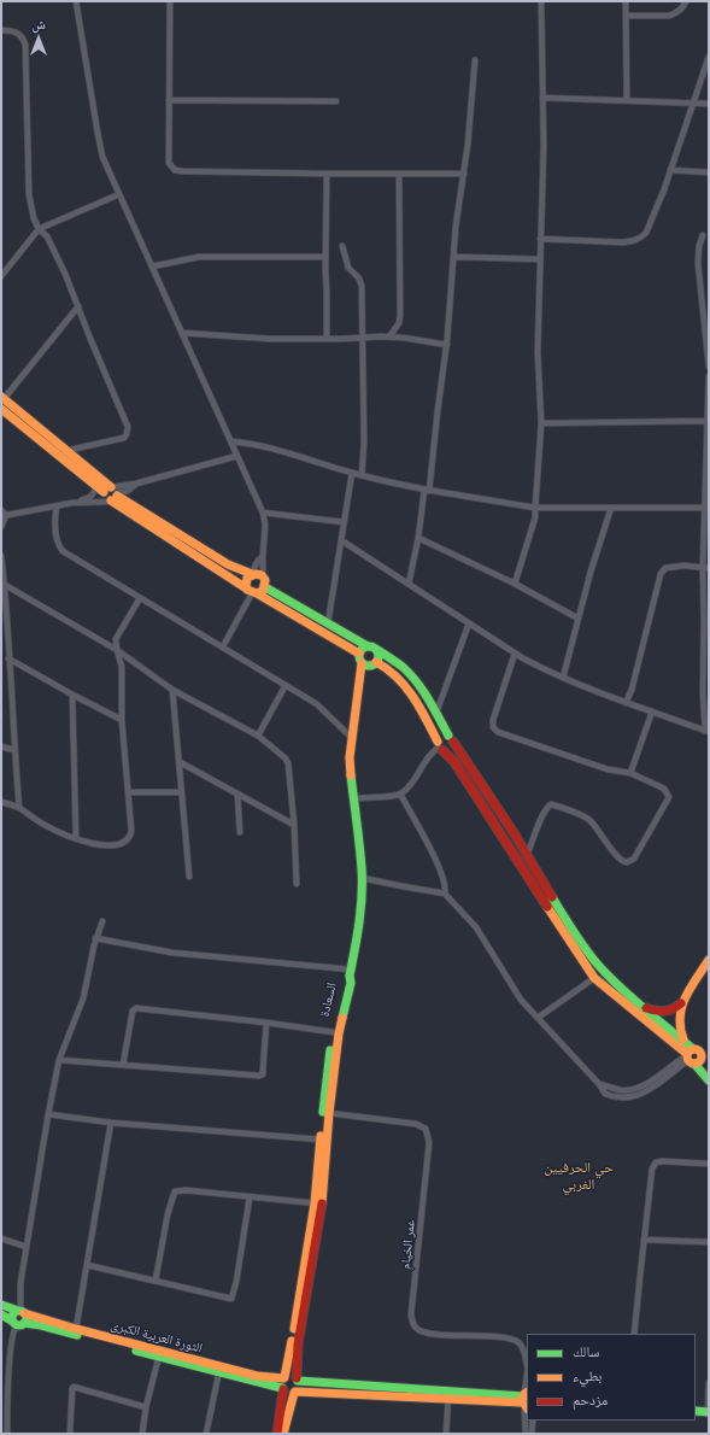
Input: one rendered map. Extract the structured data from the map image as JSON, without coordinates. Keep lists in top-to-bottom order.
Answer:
{
  "streets": {
    "street": ["السعادة", "عمر الخيام", "الثورة العربية الكبرى"]
  },
  "crossings": [
    ["السعادة", "عمر الخيام"],
    ["السعادة", "الثورة العربية الكبرى"]
  ],
  "districts": ["حي الحرفيين الغربي"],
  "legend": ["سالك", "بطيء", "مزدحم"],
  "north": "top"
}
